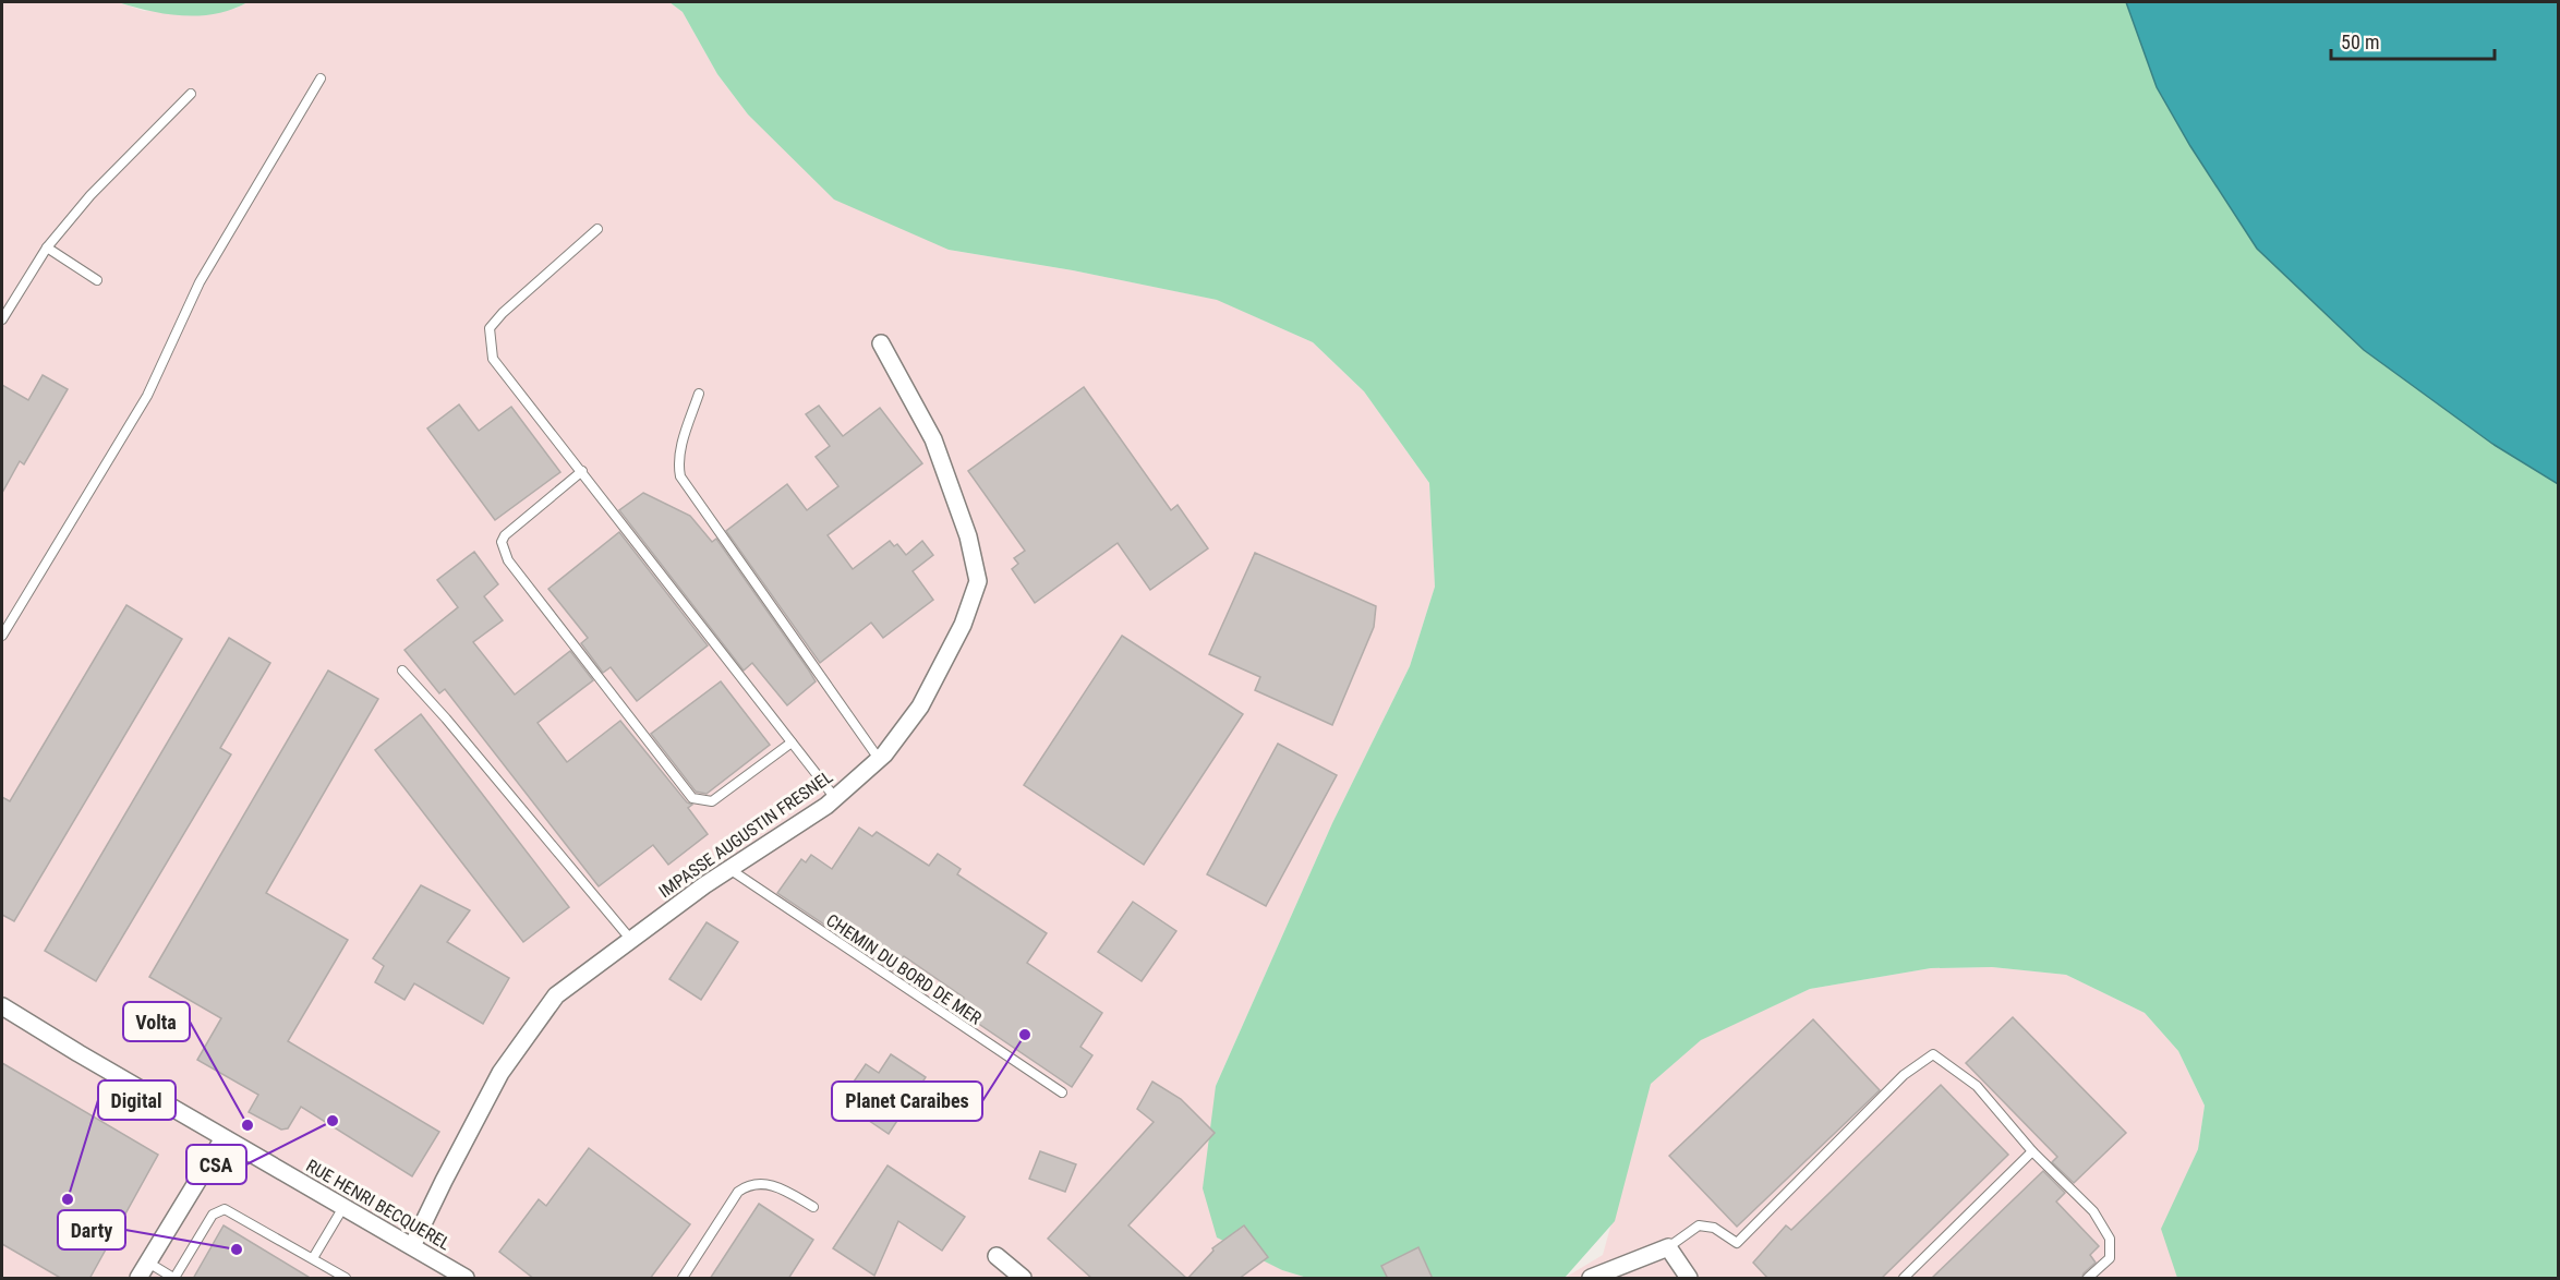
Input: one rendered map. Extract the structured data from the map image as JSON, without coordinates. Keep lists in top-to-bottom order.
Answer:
{
  "streets": {
    "street": ["IMPASSE AUGUSTIN FRESNEL", "RUE HENRI BECQUEREL"],
    "lane": ["CHEMIN DU BORD DE MER"]
  },
  "crossings": [
    ["IMPASSE AUGUSTIN FRESNEL", "CHEMIN DU BORD DE MER"],
    ["IMPASSE AUGUSTIN FRESNEL", "RUE HENRI BECQUEREL"]
  ],
  "places": [
    "Planet Caraibes",
    "CSA",
    "Volta",
    "Digital",
    "Darty"
  ],
  "scale_bar": "50 m"
}
